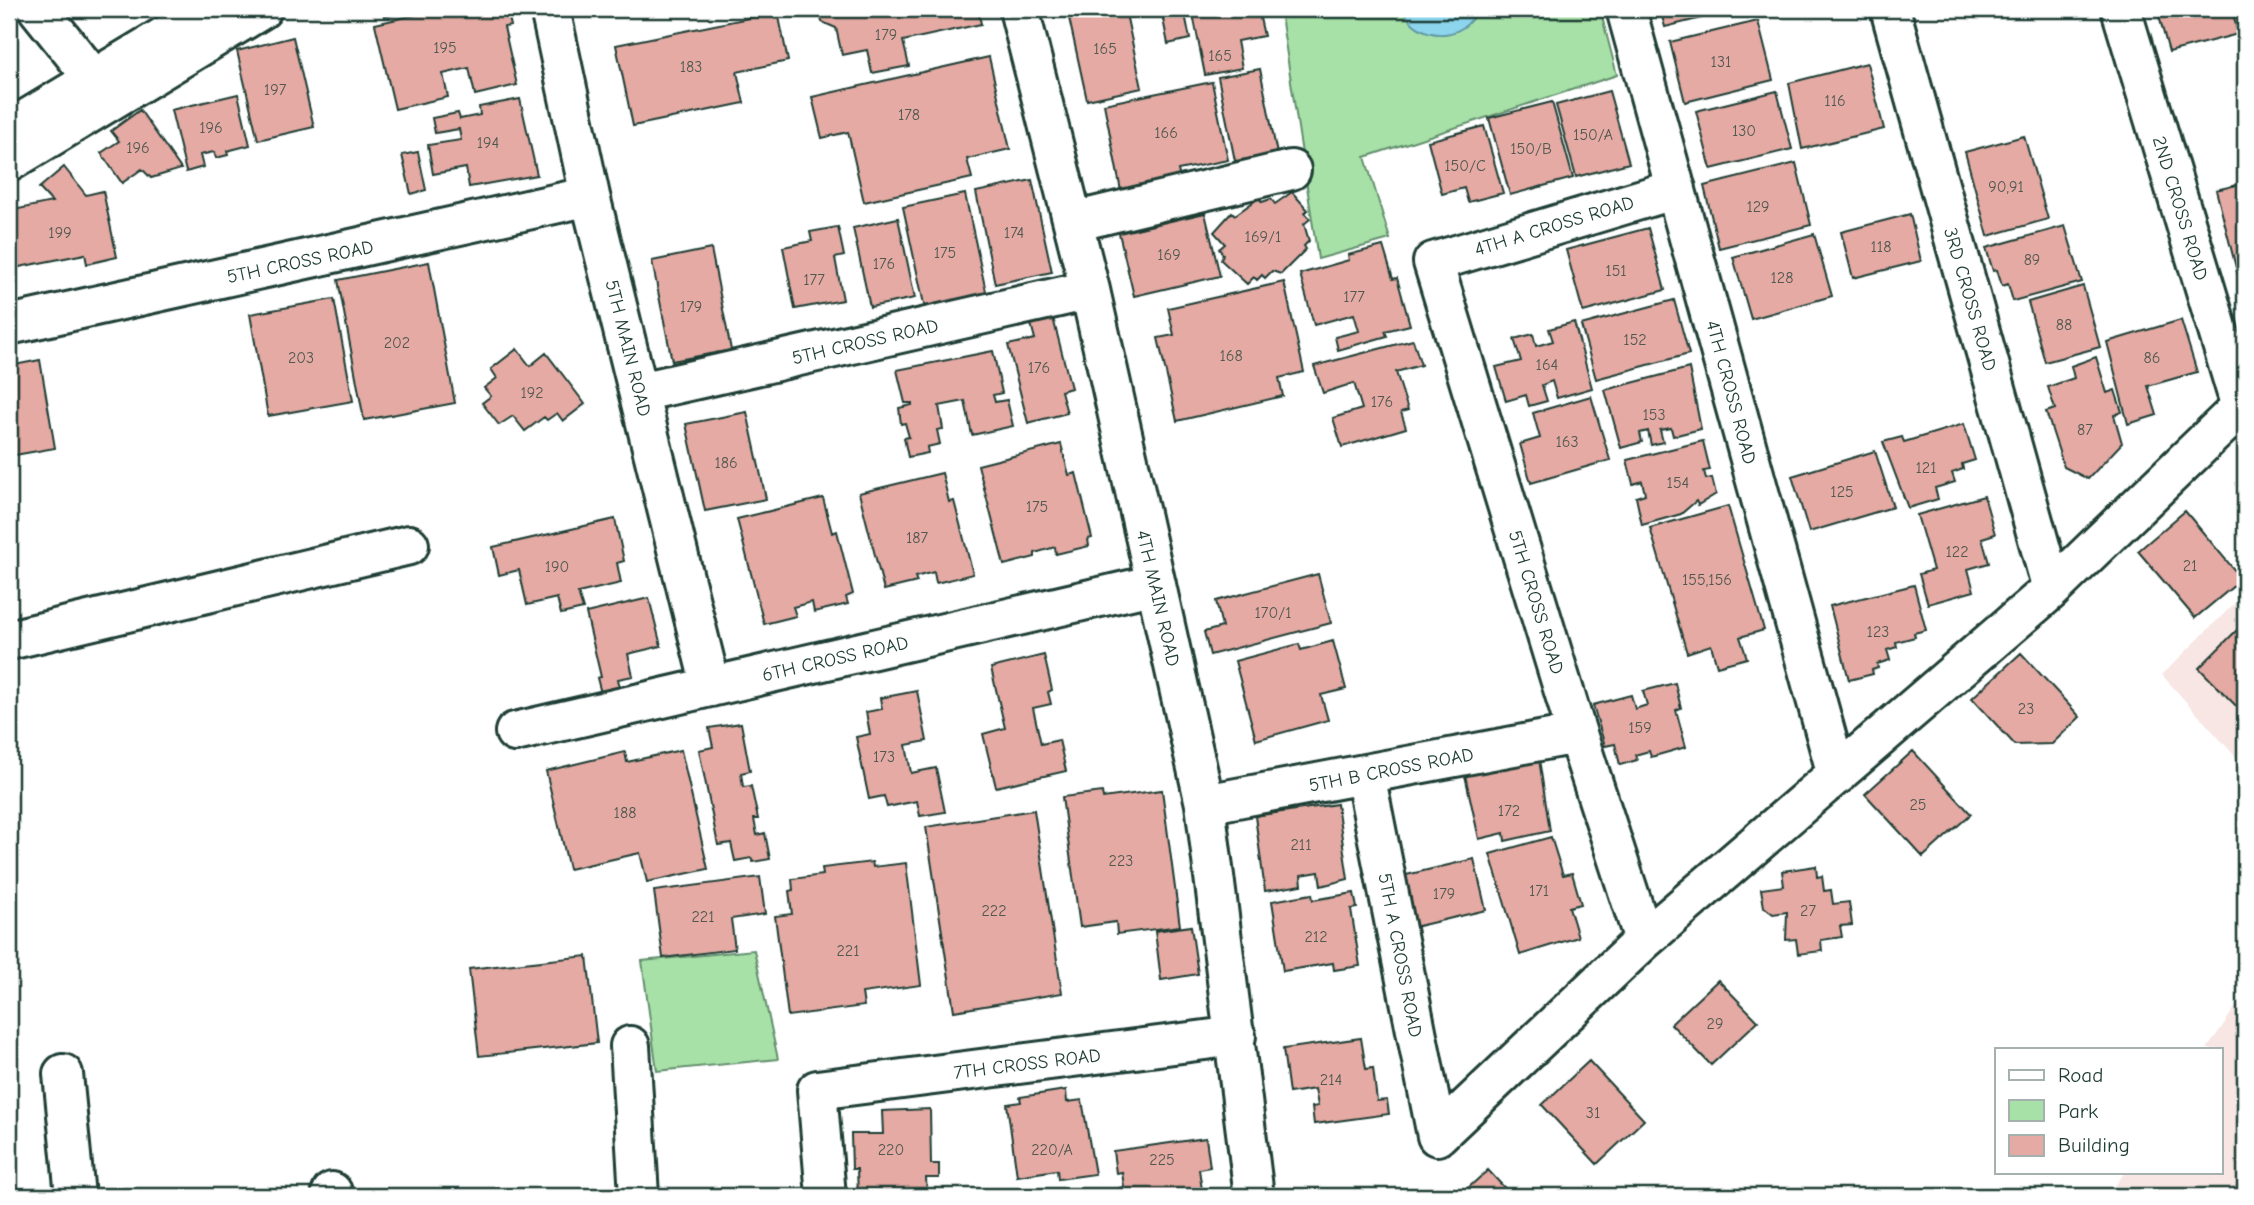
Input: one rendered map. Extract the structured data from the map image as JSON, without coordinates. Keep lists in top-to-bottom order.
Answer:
{
  "streets": {
    "street": [
      "2ND CROSS ROAD",
      "4TH A CROSS ROAD",
      "5TH CROSS ROAD",
      "3RD CROSS ROAD",
      "5TH MAIN ROAD",
      "4TH CROSS ROAD",
      "4TH MAIN ROAD",
      "6TH CROSS ROAD",
      "5TH B CROSS ROAD",
      "5TH A CROSS ROAD",
      "7TH CROSS ROAD"
    ]
  },
  "crossings": [
    ["4TH A CROSS ROAD", "5TH CROSS ROAD"],
    ["4TH A CROSS ROAD", "4TH CROSS ROAD"],
    ["5TH CROSS ROAD", "5TH MAIN ROAD"],
    ["5TH CROSS ROAD", "4TH MAIN ROAD"],
    ["5TH CROSS ROAD", "5TH B CROSS ROAD"],
    ["5TH CROSS ROAD", "5TH A CROSS ROAD"],
    ["5TH MAIN ROAD", "6TH CROSS ROAD"],
    ["4TH MAIN ROAD", "6TH CROSS ROAD"],
    ["4TH MAIN ROAD", "5TH B CROSS ROAD"],
    ["4TH MAIN ROAD", "7TH CROSS ROAD"],
    ["5TH B CROSS ROAD", "5TH A CROSS ROAD"]
  ],
  "house_numbers": [
    "179",
    "195",
    "165",
    "165",
    "131",
    "183",
    "197",
    "116",
    "178",
    "196",
    "130",
    "166",
    "150/A",
    "194",
    "196",
    "150/B",
    "150/C",
    "90,91",
    "129",
    "199",
    "174",
    "169/1",
    "118",
    "175",
    "169",
    "89",
    "176",
    "151",
    "128",
    "177",
    "177",
    "179",
    "88",
    "152",
    "202",
    "168",
    "203",
    "86",
    "164",
    "176",
    "192",
    "176",
    "153",
    "87",
    "163",
    "186",
    "121",
    "154",
    "125",
    "175",
    "187",
    "122",
    "21",
    "190",
    "155,156",
    "170/1",
    "123",
    "23",
    "159",
    "173",
    "25",
    "172",
    "188",
    "211",
    "223",
    "171",
    "179",
    "222",
    "27",
    "221",
    "212",
    "221",
    "29",
    "214",
    "31",
    "220",
    "220/A",
    "225"
  ],
  "legend": ["Road", "Park", "Building"]
}
